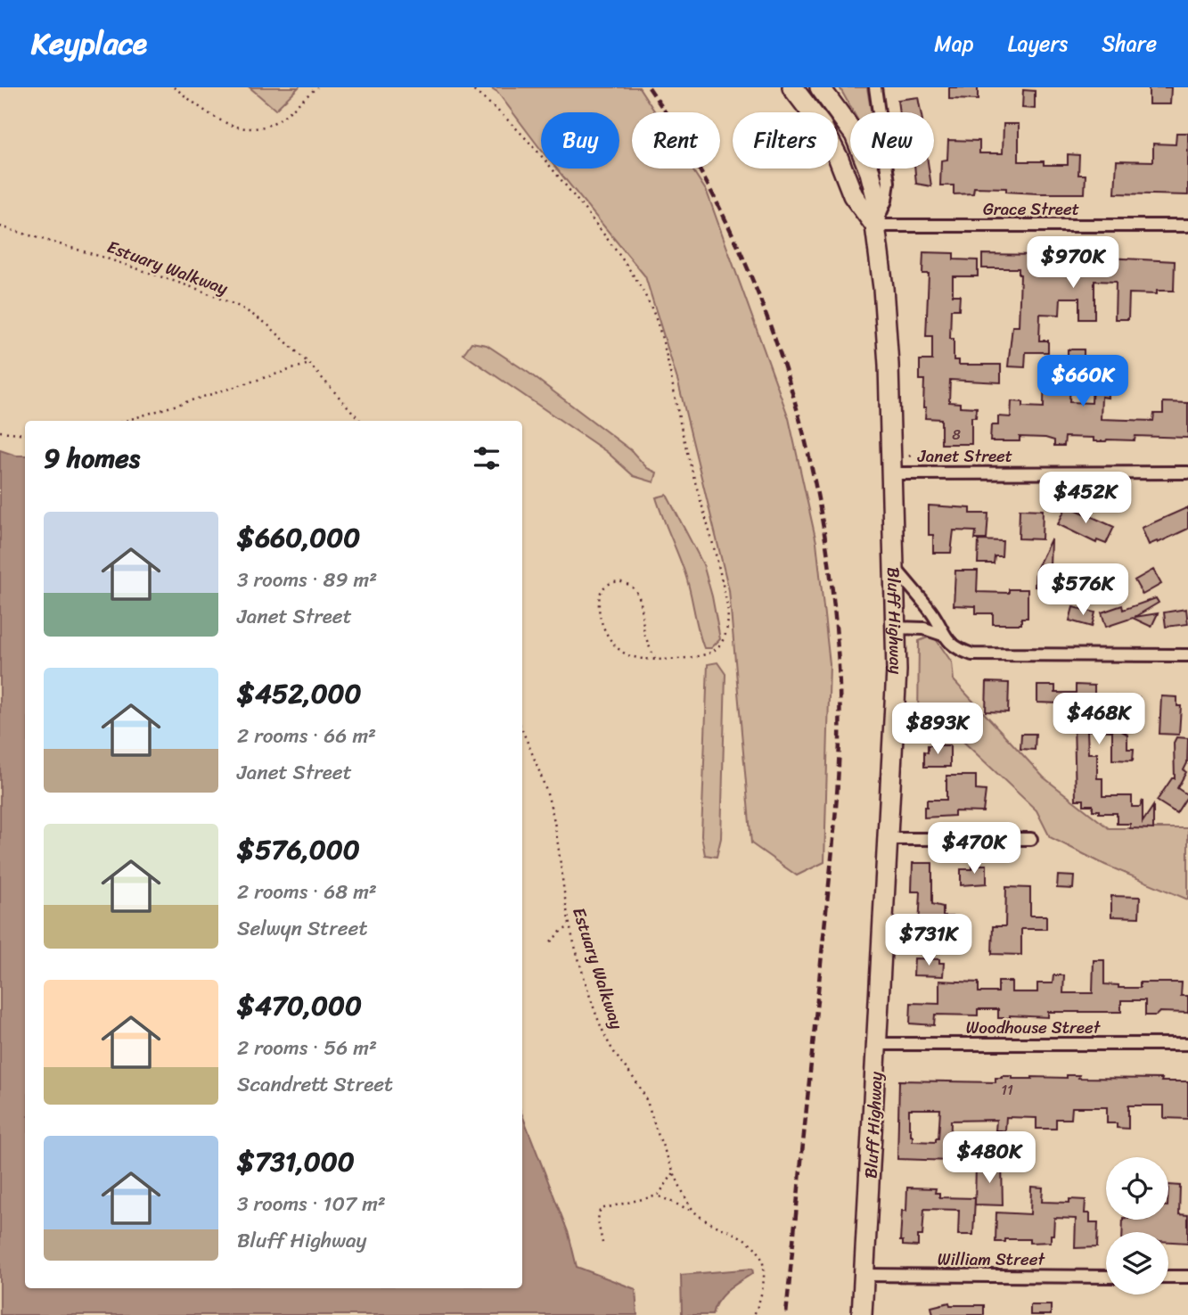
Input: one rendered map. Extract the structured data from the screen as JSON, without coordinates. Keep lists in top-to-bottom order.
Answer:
{
  "streets": {
    "highway": ["Bluff Highway"],
    "street": [
      "Grace Street",
      "Janet Street",
      "Woodhouse Street",
      "William Street"
    ],
    "path": ["Estuary Walkway"]
  },
  "crossings": [
    ["Grace Street", "Bluff Highway"],
    ["Janet Street", "Bluff Highway"],
    ["Bluff Highway", "Woodhouse Street"],
    ["Bluff Highway", "William Street"]
  ],
  "house_numbers": ["8", "11"],
  "page": {
    "header": "Keyplace",
    "nav": ["Map", "Layers", "Share"],
    "chip": [
      "Buy",
      "Rent",
      "Filters",
      "New"
    ],
    "price": [
      "$970K",
      "$660K",
      "$452K",
      "$576K",
      "$468K",
      "$893K",
      "$470K",
      "$731K",
      "$480K"
    ],
    "heading": "9 homes",
    "list": [
      {
        "name": "$660,000",
        "note": "3 rooms · 89 m² · Janet Street"
      },
      {
        "name": "$452,000",
        "note": "2 rooms · 66 m² · Janet Street"
      },
      {
        "name": "$576,000",
        "note": "2 rooms · 68 m² · Selwyn Street"
      },
      {
        "name": "$470,000",
        "note": "2 rooms · 56 m² · Scandrett Street"
      },
      {
        "name": "$731,000",
        "note": "3 rooms · 107 m² · Bluff Highway"
      }
    ]
  }
}
